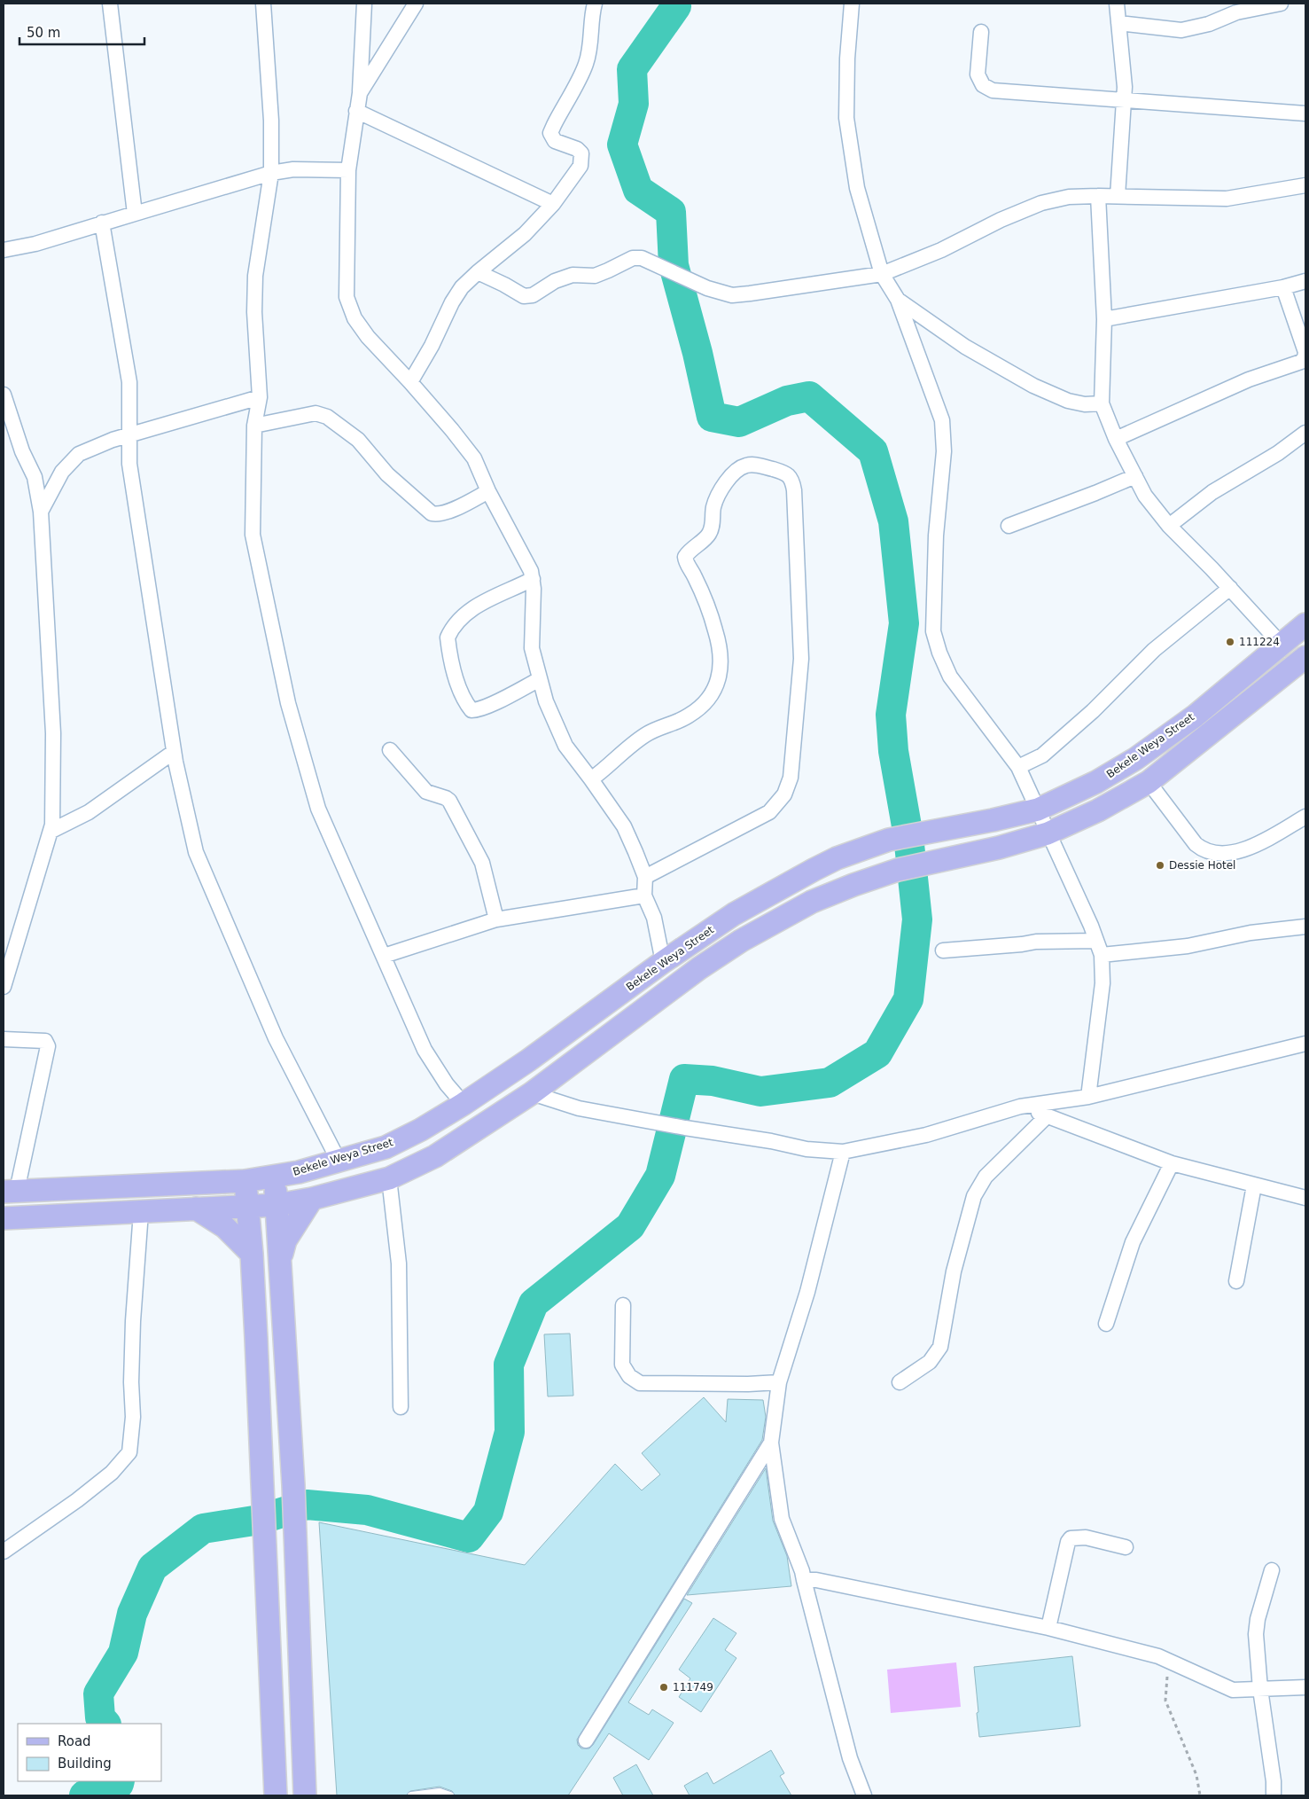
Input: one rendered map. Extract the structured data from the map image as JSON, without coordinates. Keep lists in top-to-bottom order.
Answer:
{
  "streets": {
    "main road": ["Bekele Weya Street"]
  },
  "places": ["111224", "Dessie Hotel", "111749"],
  "legend": ["Road", "Building"],
  "scale_bar": "50 m"
}
